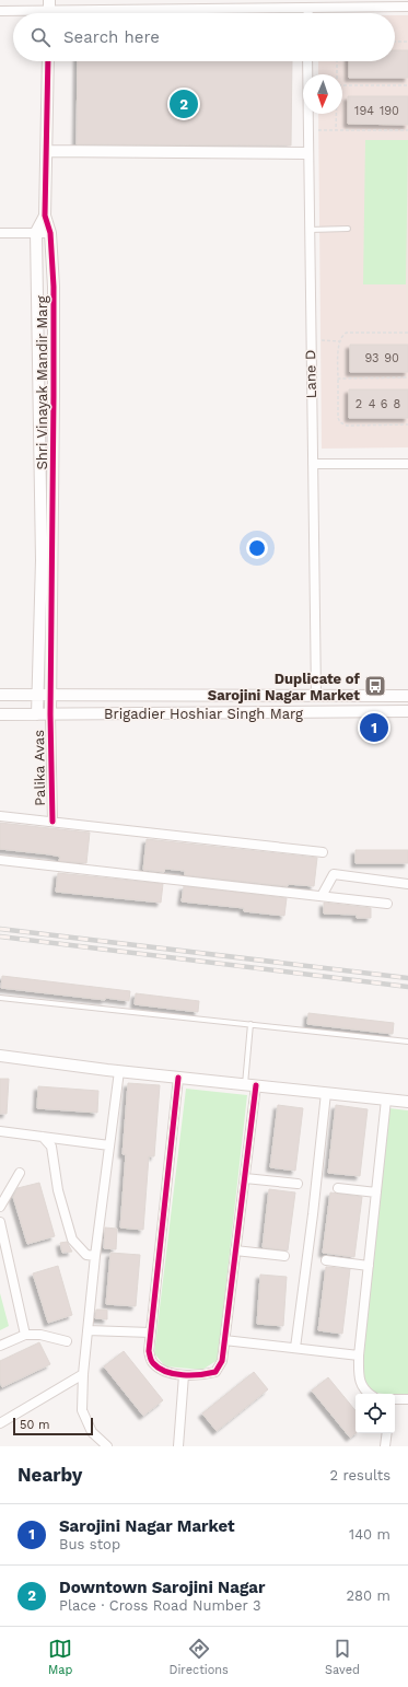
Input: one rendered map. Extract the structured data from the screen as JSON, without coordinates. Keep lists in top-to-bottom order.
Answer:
{
  "streets": {
    "street": [
      "Lane D",
      "Shri Vinayak Mandir Marg",
      "Brigadier Hoshiar Singh Marg",
      "Palika Avas"
    ]
  },
  "crossings": [
    ["Shri Vinayak Mandir Marg", "Brigadier Hoshiar Singh Marg"],
    ["Shri Vinayak Mandir Marg", "Palika Avas"],
    ["Brigadier Hoshiar Singh Marg", "Palika Avas"]
  ],
  "places": {
    "bus stop": ["Duplicate of Sarojini Nagar Market"]
  },
  "house_numbers": [
    "194",
    "190",
    "93",
    "90",
    "2",
    "4",
    "6",
    "8"
  ],
  "scale_bar": "50 m",
  "north": "bottom",
  "page": {
    "search": "Search here",
    "pins": ["2", "1"],
    "scale": "50 m",
    "heading": ["Nearby", "2 results"],
    "list": [
      {
        "mark": "1",
        "name": "Sarojini Nagar Market",
        "note": "Bus stop",
        "value": "140 m"
      },
      {
        "mark": "2",
        "name": "Downtown Sarojini Nagar",
        "note": "Place · Cross Road Number 3",
        "value": "280 m"
      }
    ],
    "nav": ["Map", "Directions", "Saved"]
  }
}
